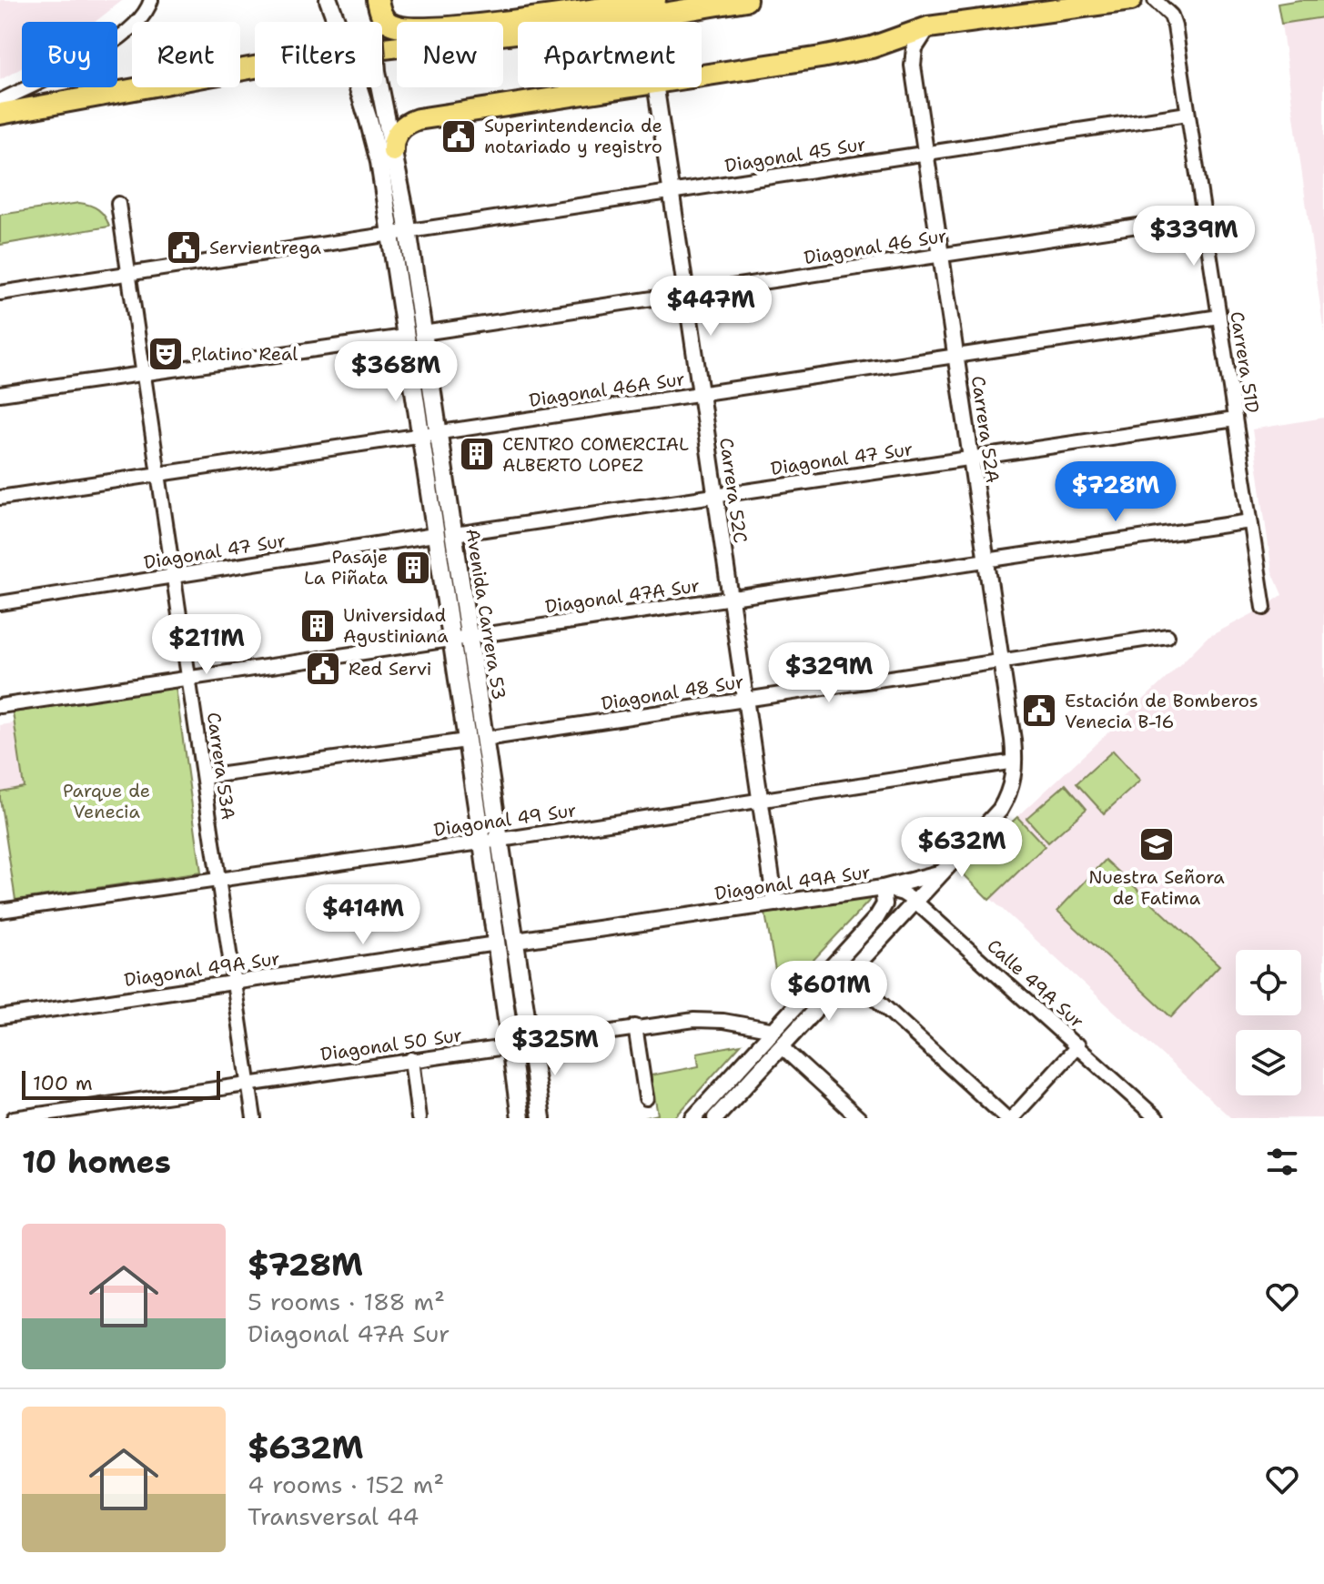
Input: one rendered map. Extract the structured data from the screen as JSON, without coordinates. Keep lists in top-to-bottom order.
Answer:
{
  "streets": {
    "main road": ["Avenida Carrera 53"],
    "street": [
      "Diagonal 45 Sur",
      "Diagonal 46 Sur",
      "Carrera 51D",
      "Diagonal 46A Sur",
      "Carrera 52A",
      "Diagonal 47 Sur",
      "Carrera 52C",
      "Diagonal 47A Sur",
      "Diagonal 48 Sur",
      "Carrera 53A",
      "Diagonal 49 Sur",
      "Diagonal 49A Sur",
      "Calle 49A Sur",
      "Diagonal 50 Sur"
    ]
  },
  "crossings": [
    ["Diagonal 45 Sur", "Carrera 51D"],
    ["Diagonal 45 Sur", "Carrera 52A"],
    ["Diagonal 45 Sur", "Carrera 52C"],
    ["Diagonal 45 Sur", "Avenida Carrera 53"],
    ["Diagonal 45 Sur", "Carrera 53A"],
    ["Diagonal 46 Sur", "Carrera 51D"],
    ["Diagonal 46 Sur", "Carrera 52A"],
    ["Diagonal 46 Sur", "Carrera 52C"],
    ["Diagonal 46 Sur", "Avenida Carrera 53"],
    ["Carrera 51D", "Diagonal 46A Sur"],
    ["Carrera 51D", "Diagonal 47 Sur"],
    ["Carrera 51D", "Diagonal 47A Sur"],
    ["Diagonal 46A Sur", "Carrera 52A"],
    ["Diagonal 46A Sur", "Carrera 52C"],
    ["Diagonal 46A Sur", "Avenida Carrera 53"],
    ["Diagonal 46A Sur", "Carrera 53A"],
    ["Carrera 52A", "Diagonal 47 Sur"],
    ["Carrera 52A", "Diagonal 47A Sur"],
    ["Carrera 52A", "Diagonal 48 Sur"],
    ["Carrera 52A", "Diagonal 49 Sur"],
    ["Carrera 52A", "Diagonal 49A Sur"],
    ["Carrera 52A", "Calle 49A Sur"],
    ["Diagonal 47 Sur", "Carrera 52C"],
    ["Diagonal 47 Sur", "Avenida Carrera 53"],
    ["Diagonal 47 Sur", "Carrera 53A"],
    ["Carrera 52C", "Diagonal 47A Sur"],
    ["Carrera 52C", "Diagonal 48 Sur"],
    ["Carrera 52C", "Diagonal 49 Sur"],
    ["Carrera 52C", "Diagonal 49A Sur"],
    ["Diagonal 47A Sur", "Avenida Carrera 53"],
    ["Diagonal 47A Sur", "Carrera 53A"],
    ["Avenida Carrera 53", "Diagonal 48 Sur"],
    ["Avenida Carrera 53", "Diagonal 49 Sur"],
    ["Avenida Carrera 53", "Diagonal 49A Sur"],
    ["Avenida Carrera 53", "Diagonal 50 Sur"],
    ["Carrera 53A", "Diagonal 49 Sur"],
    ["Carrera 53A", "Diagonal 49A Sur"],
    ["Carrera 53A", "Diagonal 50 Sur"],
    ["Diagonal 49A Sur", "Calle 49A Sur"]
  ],
  "parks": ["Parque de Venecia"],
  "places": {
    "public building": [
      "Superintendencia de notariado y registro",
      "Servientrega",
      "Red Servi",
      "Estación de Bomberos Venecia B-16"
    ],
    "theatre": ["Platino Real"],
    "building": ["CENTRO COMERCIAL ALBERTO LOPEZ", "Pasaje La Piñata", "Universidad Agustiniana"],
    "school or university": ["Nuestra Señora de Fatima"]
  },
  "scale_bar": "100 m",
  "page": {
    "chip": [
      "Buy",
      "Rent",
      "Filters",
      "New",
      "Apartment"
    ],
    "price": [
      "$339M",
      "$447M",
      "$368M",
      "$728M",
      "$211M",
      "$329M",
      "$632M",
      "$414M",
      "$601M",
      "$325M"
    ],
    "scale": "100 m",
    "heading": "10 homes",
    "list": [
      {
        "name": "$728M",
        "note": "5 rooms · 188 m² · Diagonal 47A Sur"
      },
      {
        "name": "$632M",
        "note": "4 rooms · 152 m² · Transversal 44"
      }
    ]
  }
}
